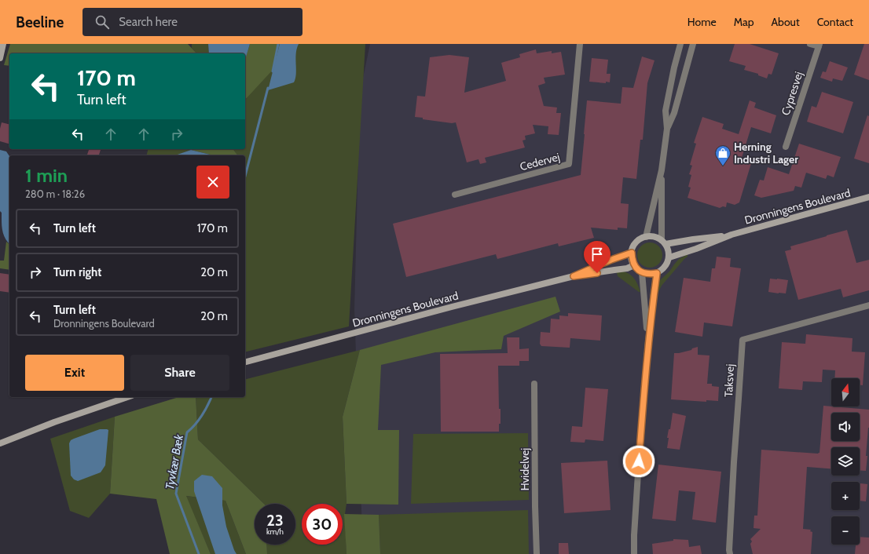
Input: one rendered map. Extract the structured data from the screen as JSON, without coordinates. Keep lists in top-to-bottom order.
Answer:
{
  "streets": {
    "main road": ["Dronningens Boulevard"],
    "street": [
      "Cypresvej",
      "Cedervej",
      "Taksvej",
      "Hvidelvej"
    ]
  },
  "water": ["Tyvkær Bæk"],
  "places": {
    "shop": ["Herning Industri Lager"]
  },
  "north": "top",
  "page": {
    "header": "Beeline",
    "search": "Search here",
    "nav": [
      "Home",
      "Map",
      "About",
      "Contact"
    ],
    "turn": ["170 m", "Turn left"],
    "heading": ["1 min", "280 m · 18:26"],
    "list": [
      {
        "name": "Turn left",
        "value": "170 m"
      },
      {
        "name": "Turn right",
        "value": "20 m"
      },
      {
        "name": "Turn left",
        "note": "Dronningens Boulevard",
        "value": "20 m"
      }
    ],
    "buttons": ["Exit", "Share"],
    "map_buttons": ["+", "−"],
    "speed": "23 km/h",
    "limit": "30"
  }
}
